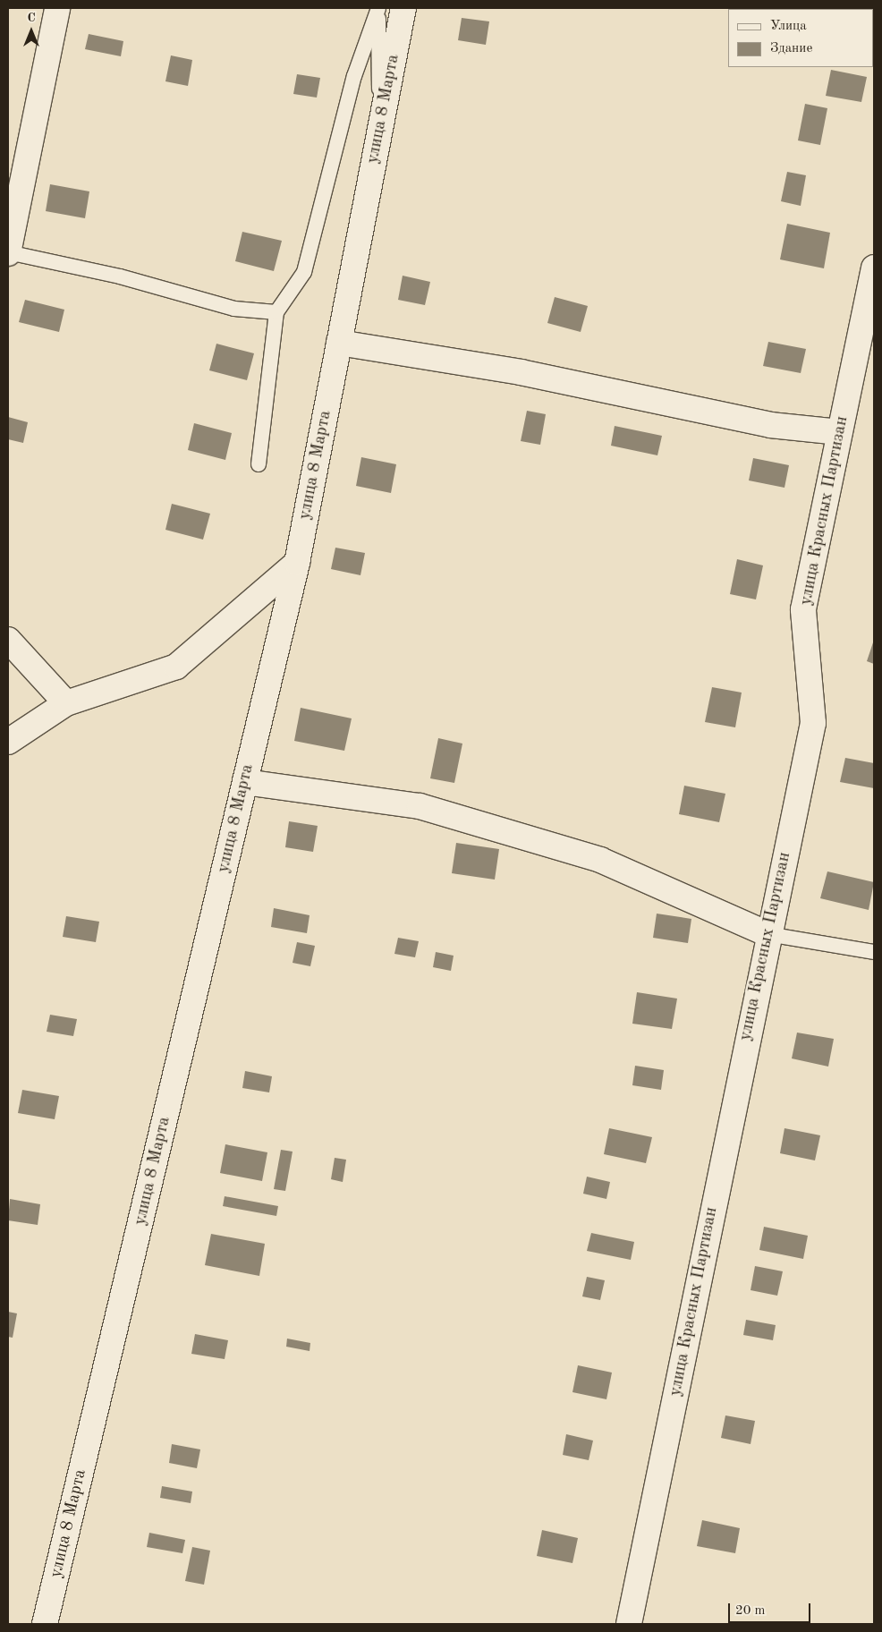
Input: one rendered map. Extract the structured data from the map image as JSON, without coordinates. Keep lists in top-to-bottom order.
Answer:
{
  "streets": {
    "street": ["улица 8 Марта", "улица Красных Партизан"]
  },
  "legend": ["Улица", "Здание"],
  "scale_bar": "20 m",
  "north": "top"
}
